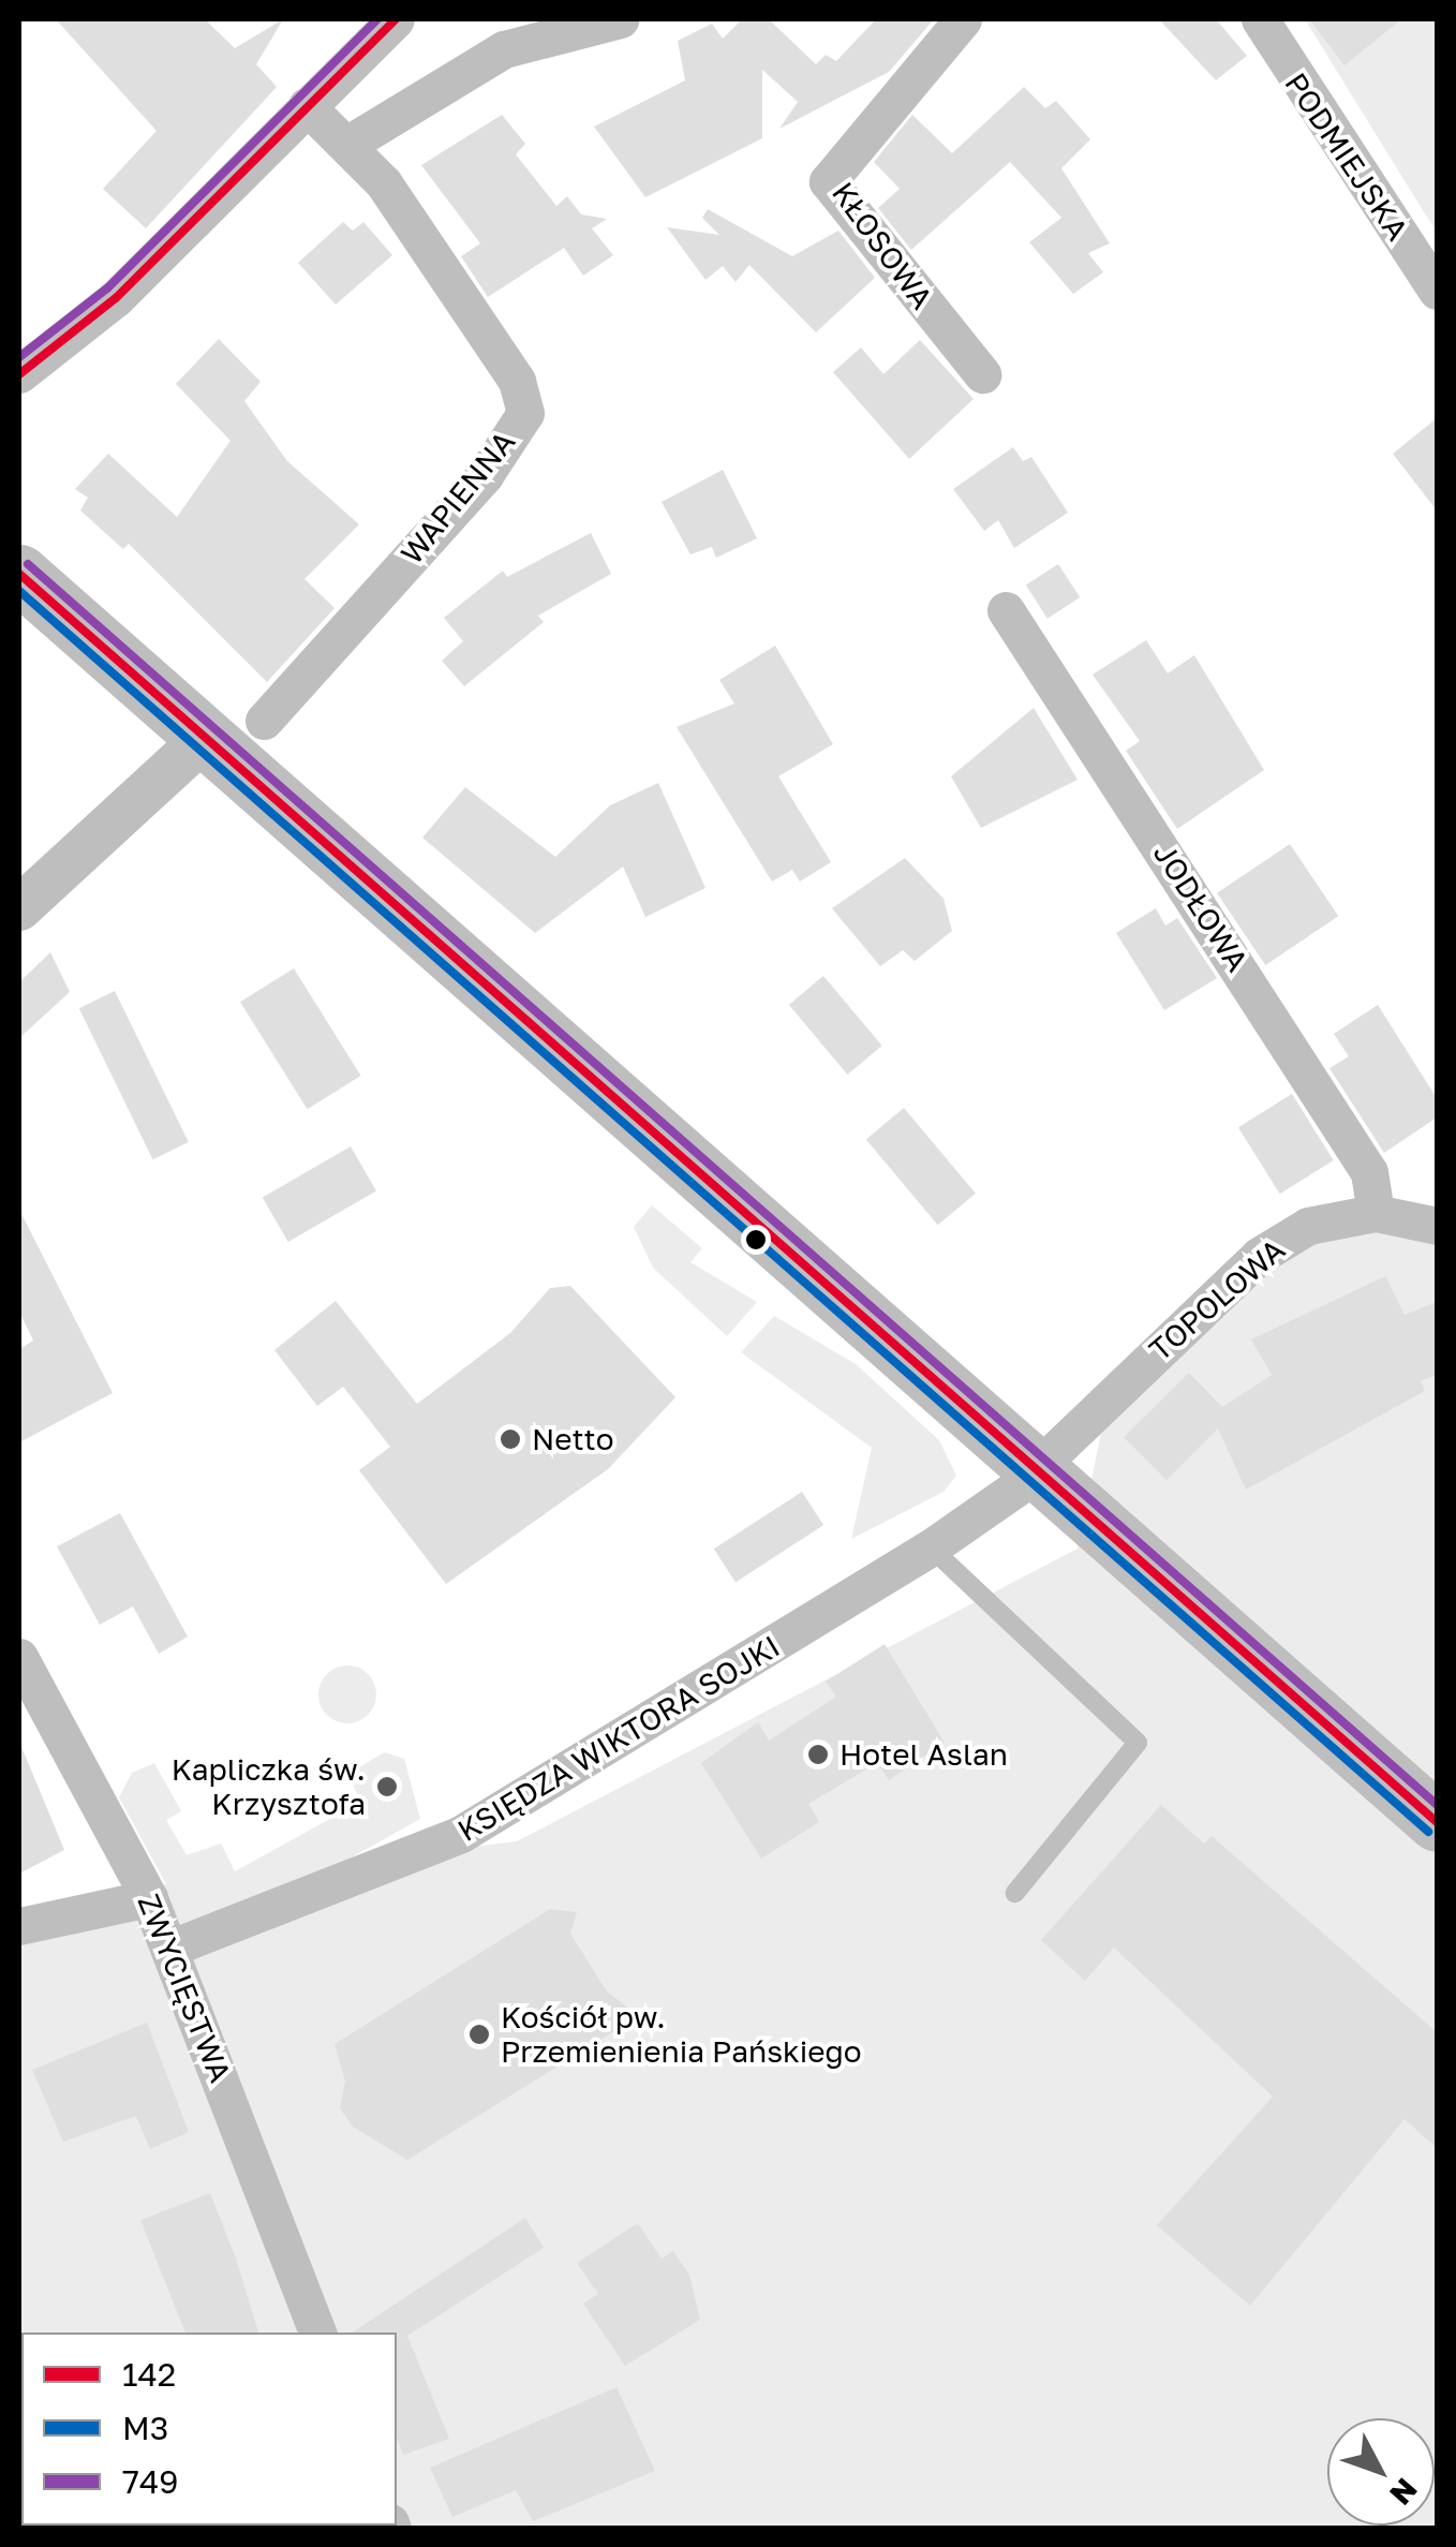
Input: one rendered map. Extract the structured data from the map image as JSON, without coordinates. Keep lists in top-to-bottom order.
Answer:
{
  "streets": {
    "street": [
      "PODMIEJSKA",
      "KŁOSOWA",
      "WAPIENNA",
      "JODŁOWA",
      "TOPOLOWA",
      "KSIĘDZA WIKTORA SOJKI",
      "ZWYCIĘSTWA"
    ]
  },
  "crossings": [
    ["JODŁOWA", "TOPOLOWA"],
    ["TOPOLOWA", "KSIĘDZA WIKTORA SOJKI"],
    ["KSIĘDZA WIKTORA SOJKI", "ZWYCIĘSTWA"]
  ],
  "places": [
    "Netto",
    "Hotel Aslan",
    "Kapliczka św. Krzysztofa",
    "Kościół pw. Przemienienia Pańskiego"
  ],
  "lines": ["transit line 142", "transit line 749", "transit line M3"],
  "legend": ["142", "M3", "749"],
  "north": "bottom right"
}
